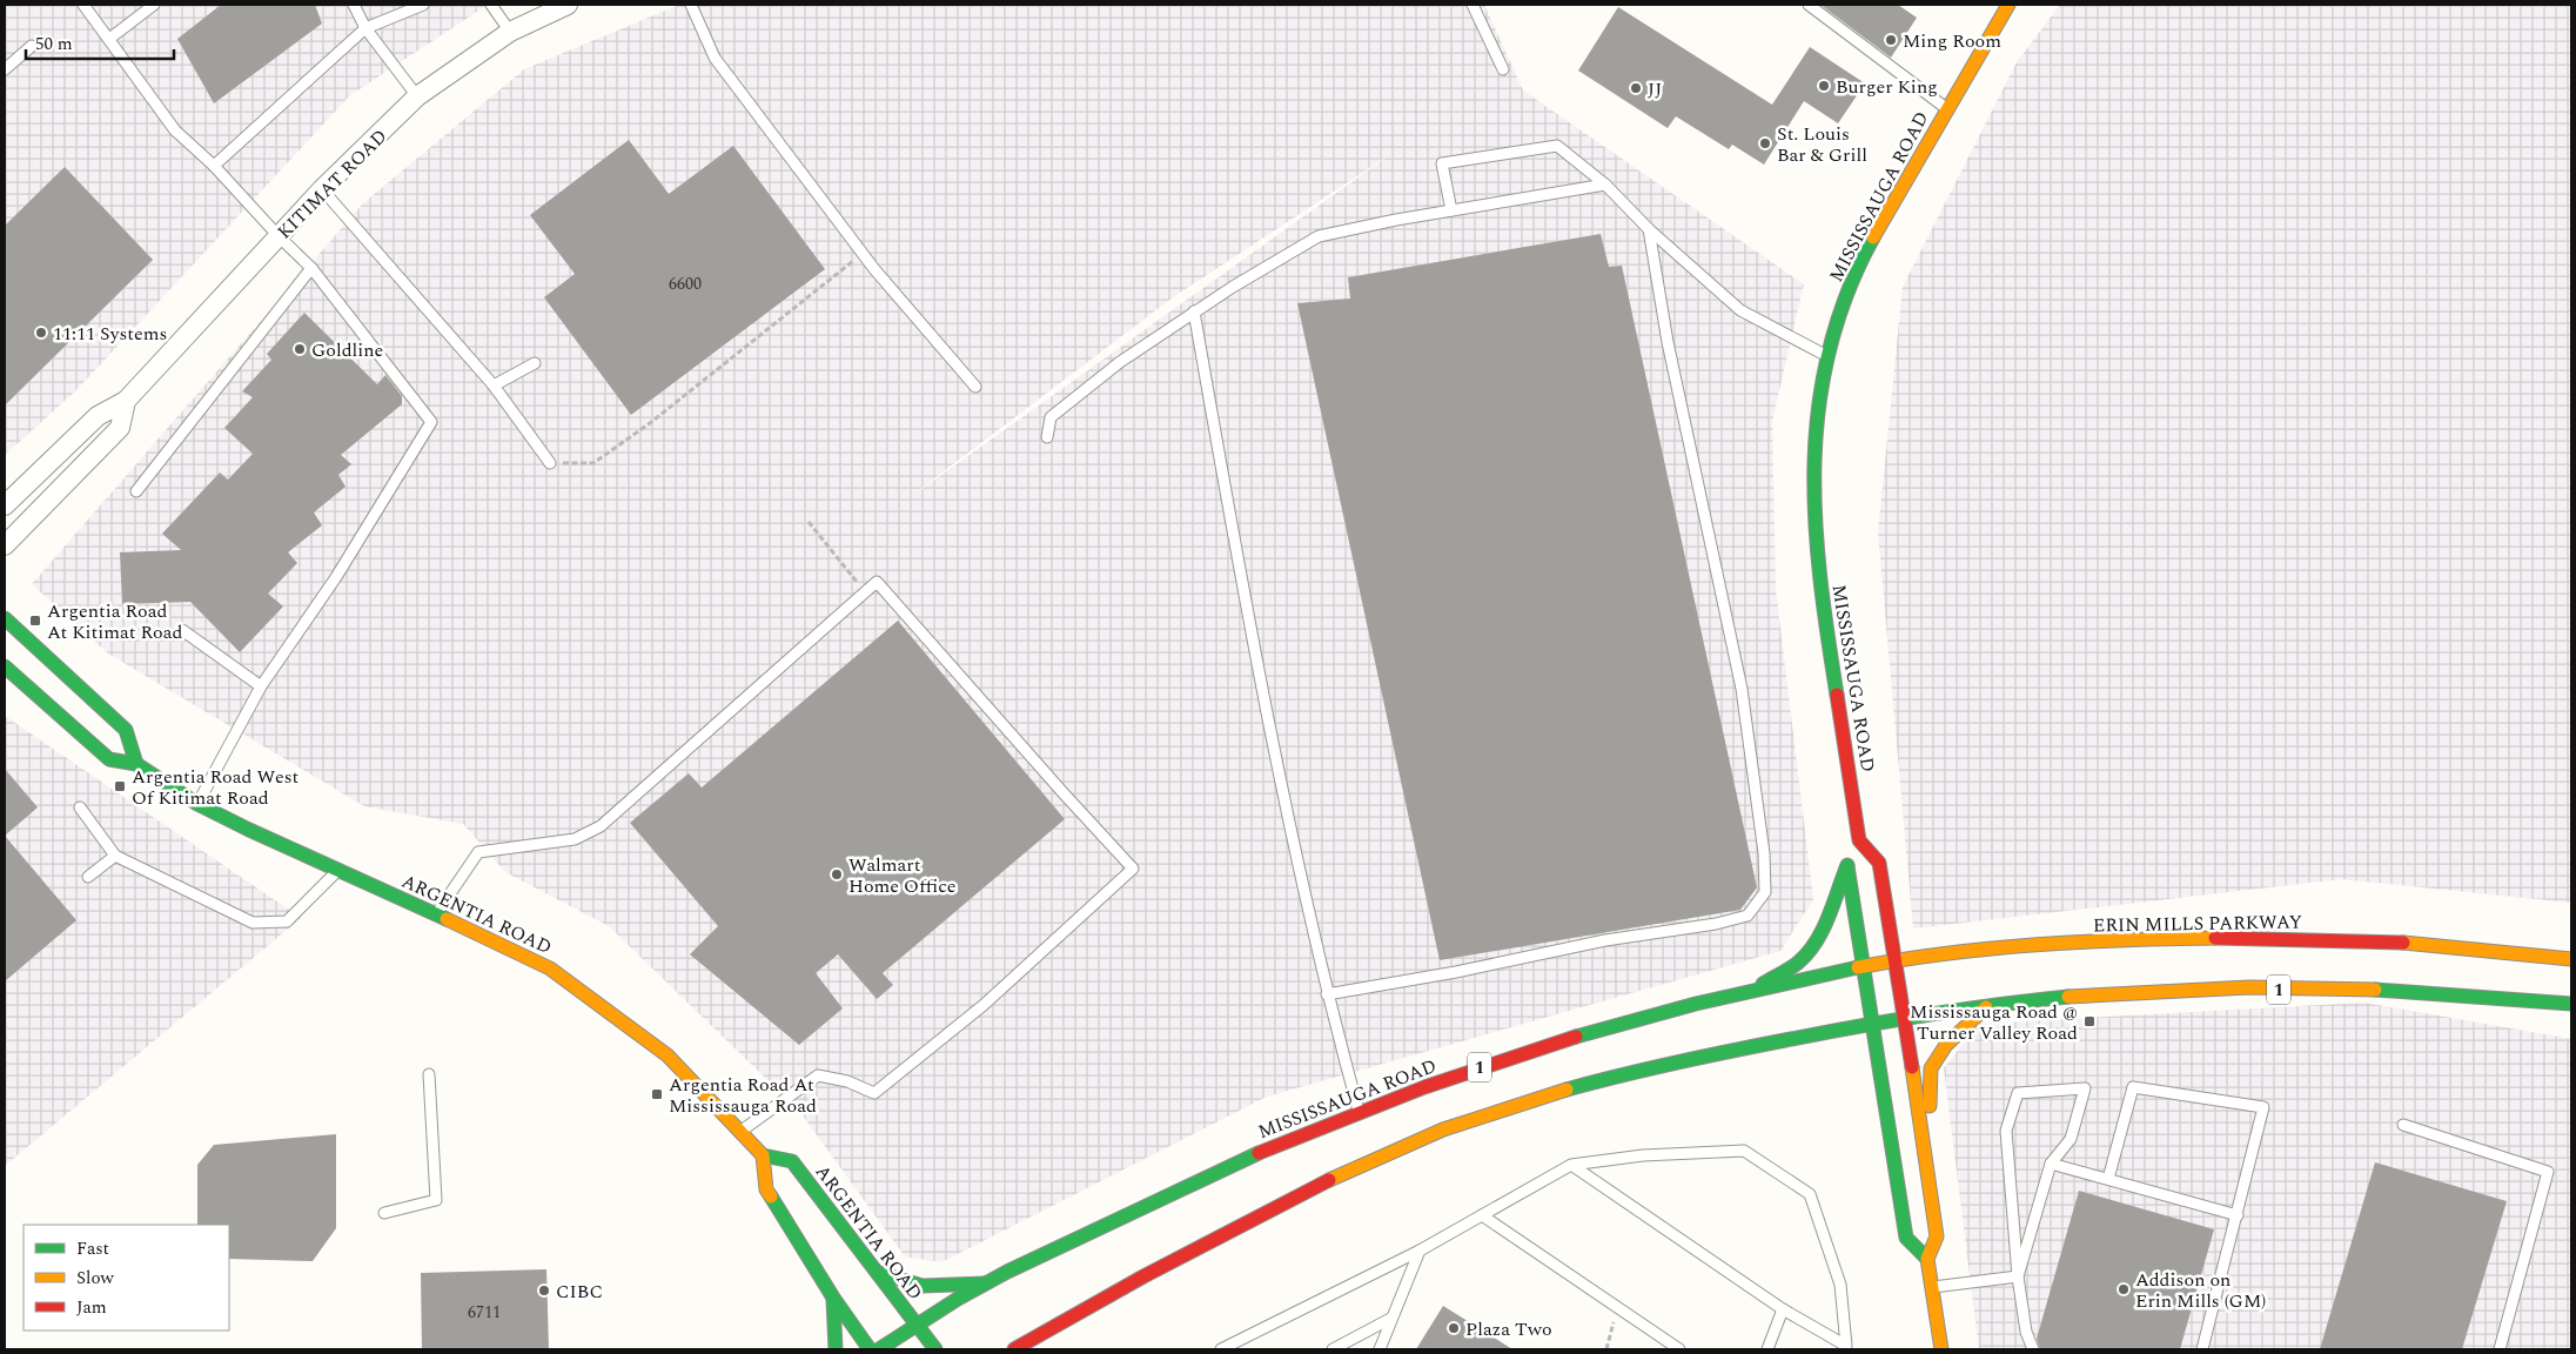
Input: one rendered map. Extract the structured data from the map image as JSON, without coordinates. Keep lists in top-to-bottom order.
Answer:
{
  "streets": {
    "main road": [
      "MISSISSAUGA ROAD",
      "ARGENTIA ROAD",
      "ERIN MILLS PARKWAY",
      "1"
    ],
    "street": ["KITIMAT ROAD"]
  },
  "crossings": [
    ["MISSISSAUGA ROAD", "ARGENTIA ROAD"],
    ["MISSISSAUGA ROAD", "ERIN MILLS PARKWAY"]
  ],
  "places": {
    "other": [
      "Ming Room",
      "Burger King",
      "JJ",
      "St. Louis Bar & Grill",
      "11:11 Systems",
      "Goldline",
      "Walmart Home Office",
      "Addison on Erin Mills (GM)",
      "CIBC",
      "Plaza Two"
    ],
    "transit": [
      "Argentia Road At Kitimat Road",
      "Argentia Road West Of Kitimat Road",
      "Mississauga Road @ Turner Valley Road",
      "Argentia Road At Mississauga Road"
    ]
  },
  "house_numbers": ["6600", "6711"],
  "legend": ["Fast", "Slow", "Jam"],
  "scale_bar": "50 m"
}
